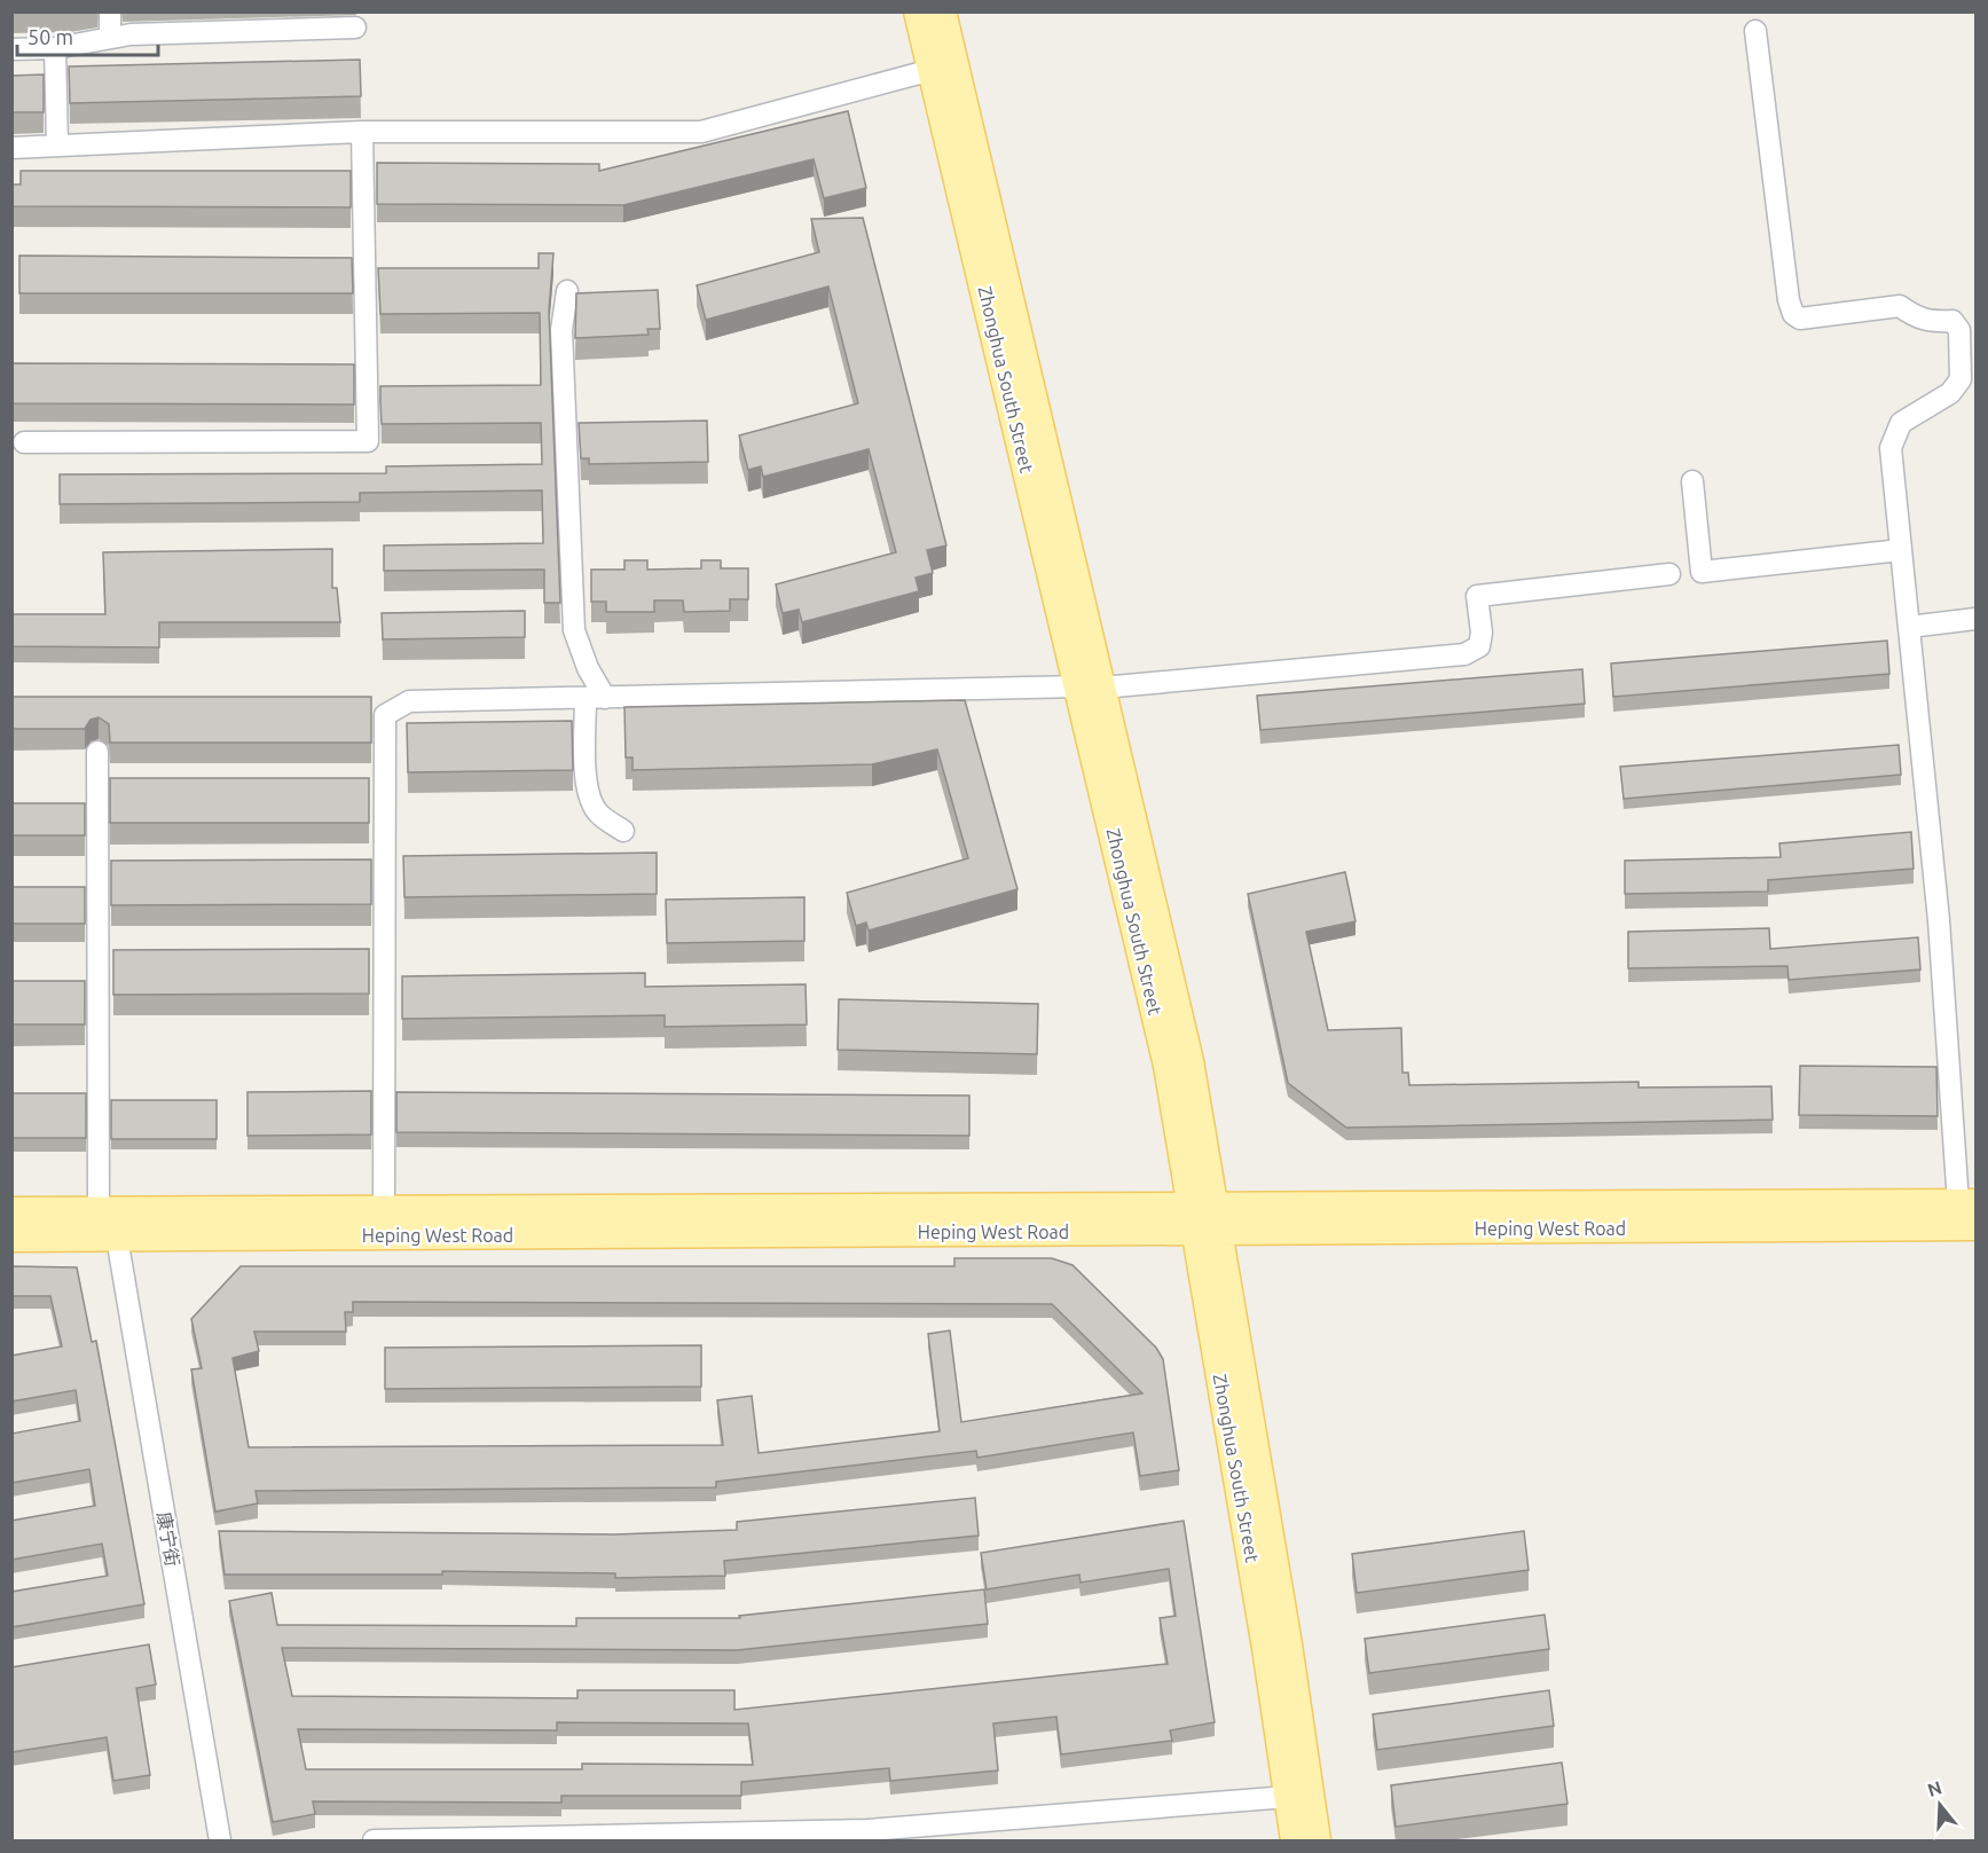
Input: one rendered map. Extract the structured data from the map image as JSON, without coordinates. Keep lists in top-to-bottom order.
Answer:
{
  "streets": {
    "main road": ["Zhonghua South Street", "Heping West Road"],
    "street": ["康宁街"]
  },
  "crossings": [
    ["Zhonghua South Street", "Heping West Road"],
    ["Heping West Road", "康宁街"]
  ],
  "scale_bar": "50 m",
  "north": "top"
}
